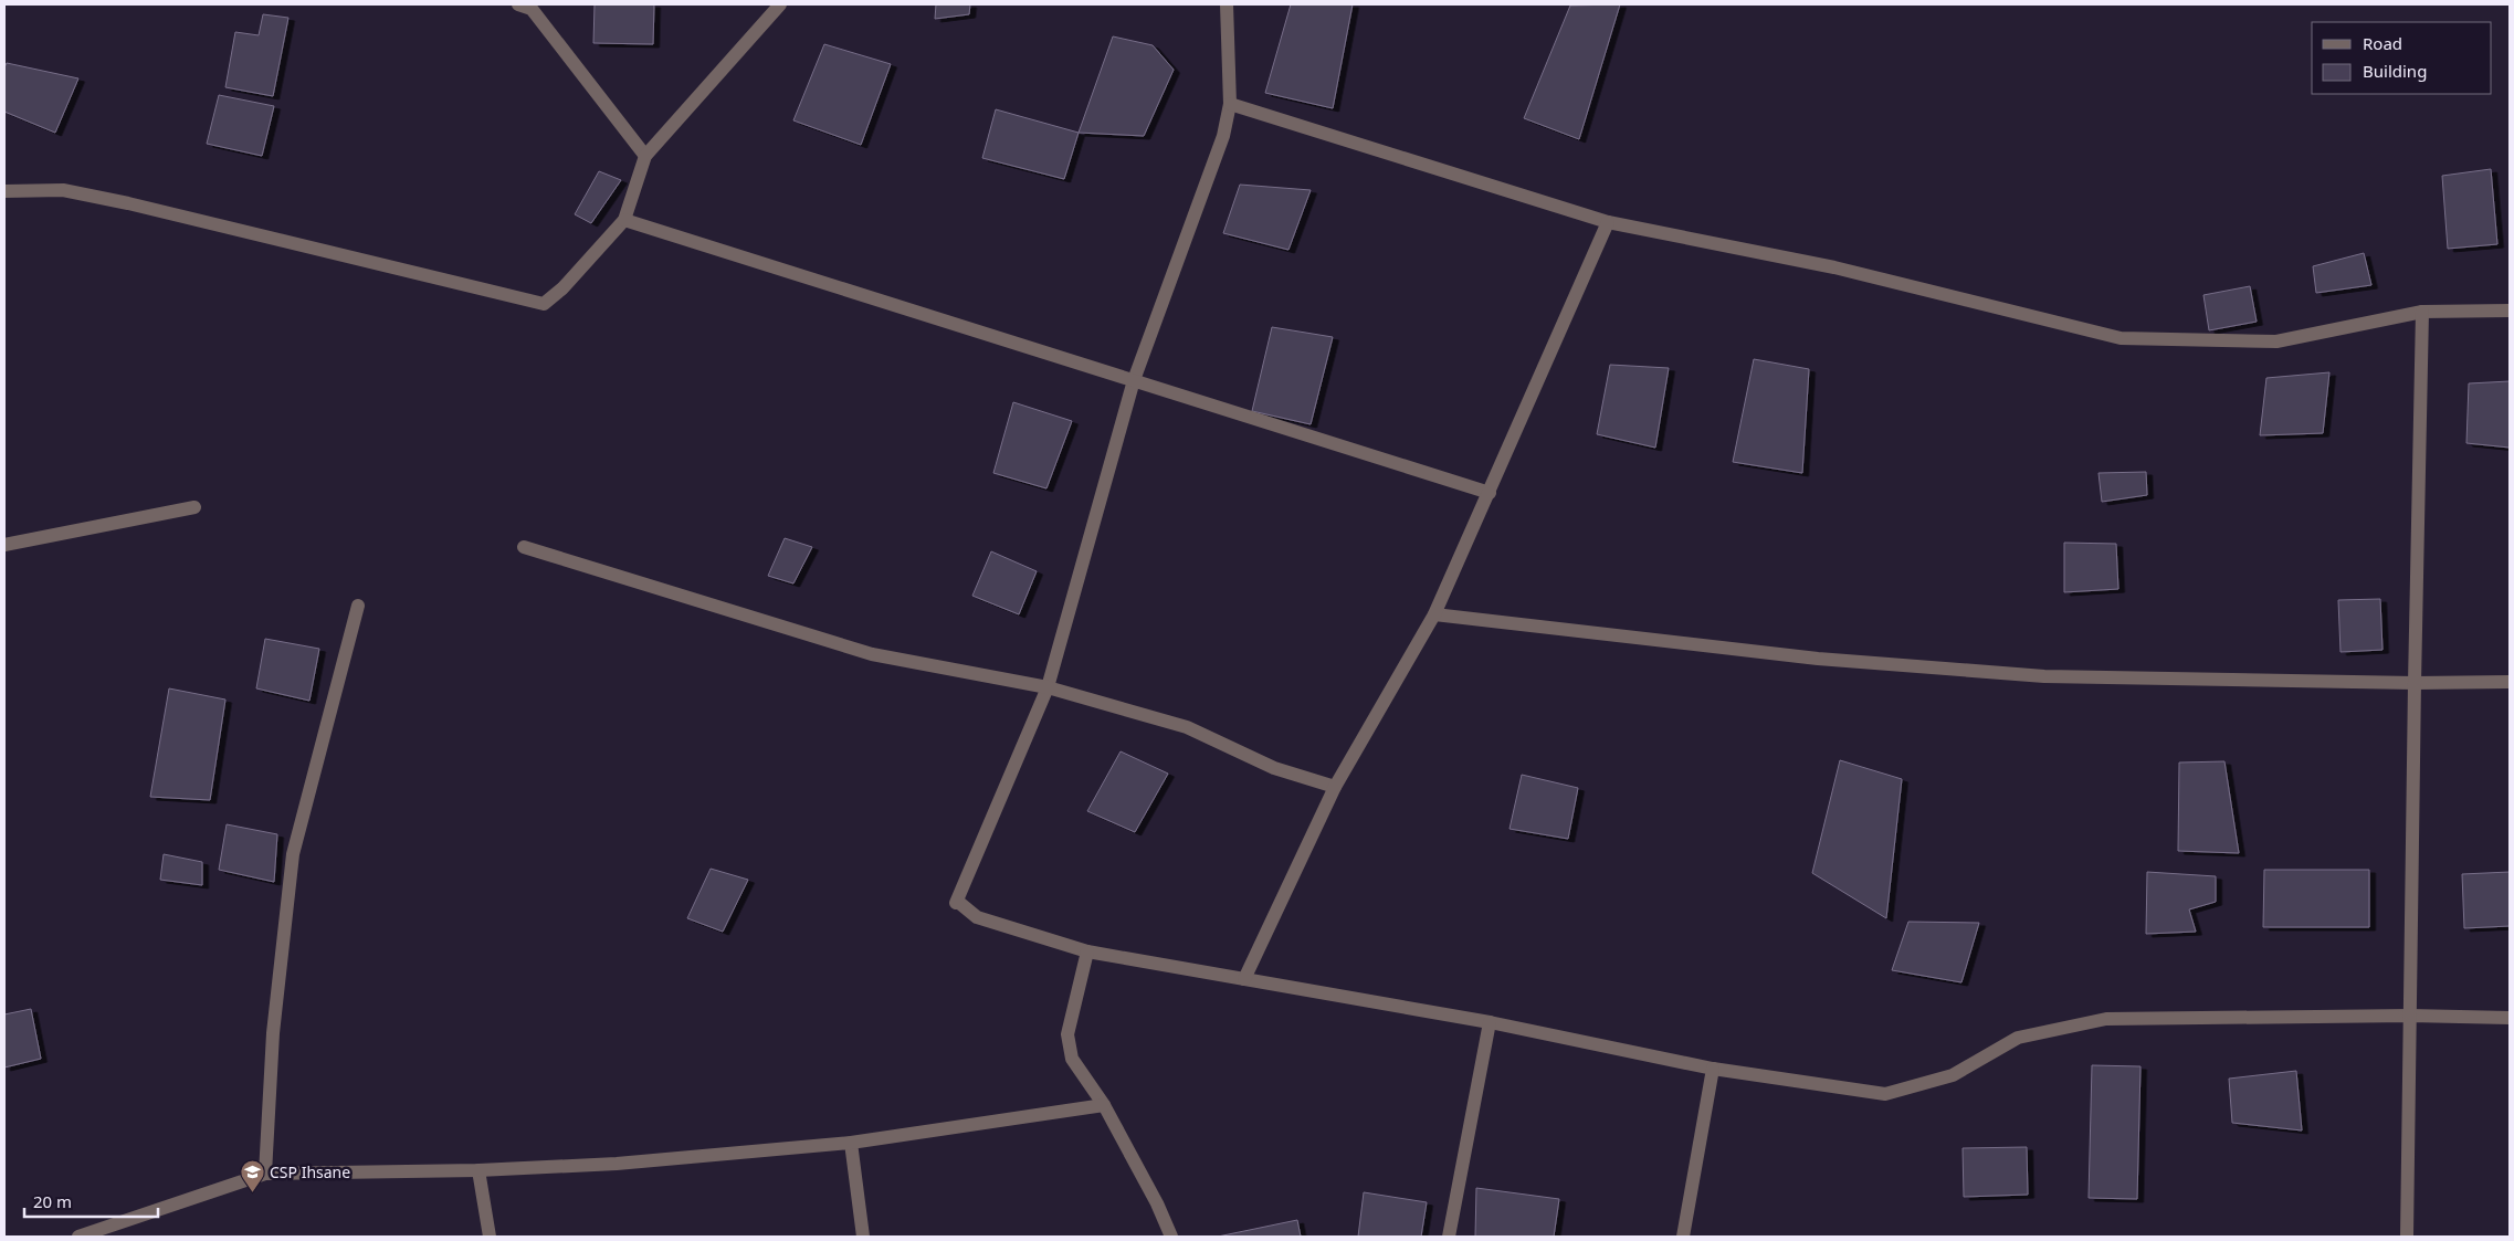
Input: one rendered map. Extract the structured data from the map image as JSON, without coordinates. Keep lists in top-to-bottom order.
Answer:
{
  "places": {
    "school or university": ["CSP Ihsane"]
  },
  "legend": ["Road", "Building"],
  "scale_bar": "20 m"
}
